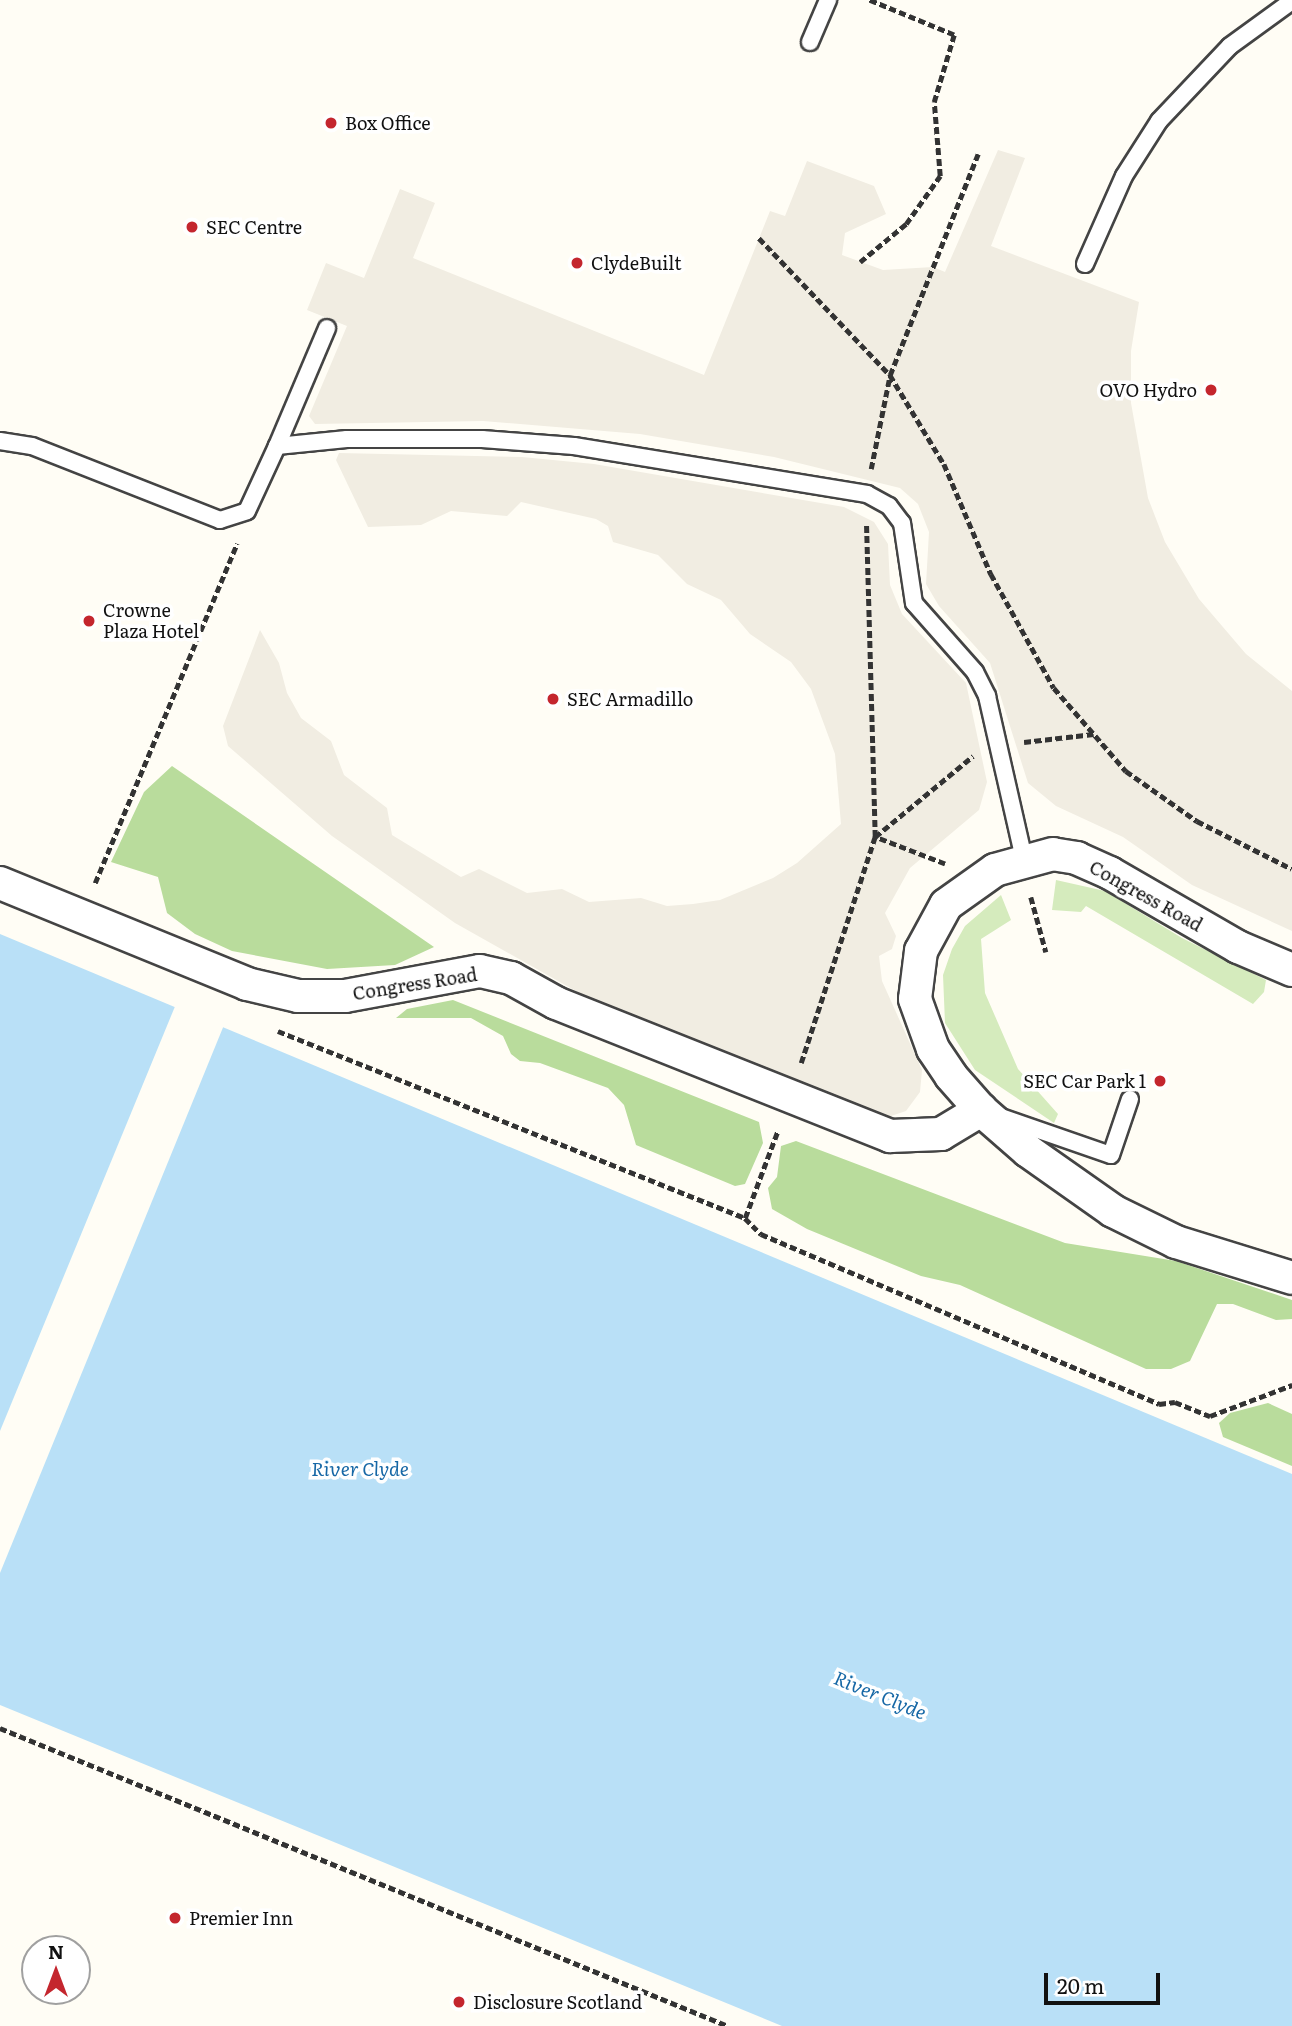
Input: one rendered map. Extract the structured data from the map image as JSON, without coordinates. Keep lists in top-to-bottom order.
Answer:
{
  "streets": {
    "street": ["Congress Road"]
  },
  "water": ["River Clyde"],
  "places": [
    "Box Office",
    "SEC Centre",
    "ClydeBuilt",
    "OVO Hydro",
    "Crowne Plaza Hotel",
    "SEC Armadillo",
    "SEC Car Park 1",
    "Premier Inn",
    "Disclosure Scotland"
  ],
  "scale_bar": "20 m",
  "north": "top"
}
